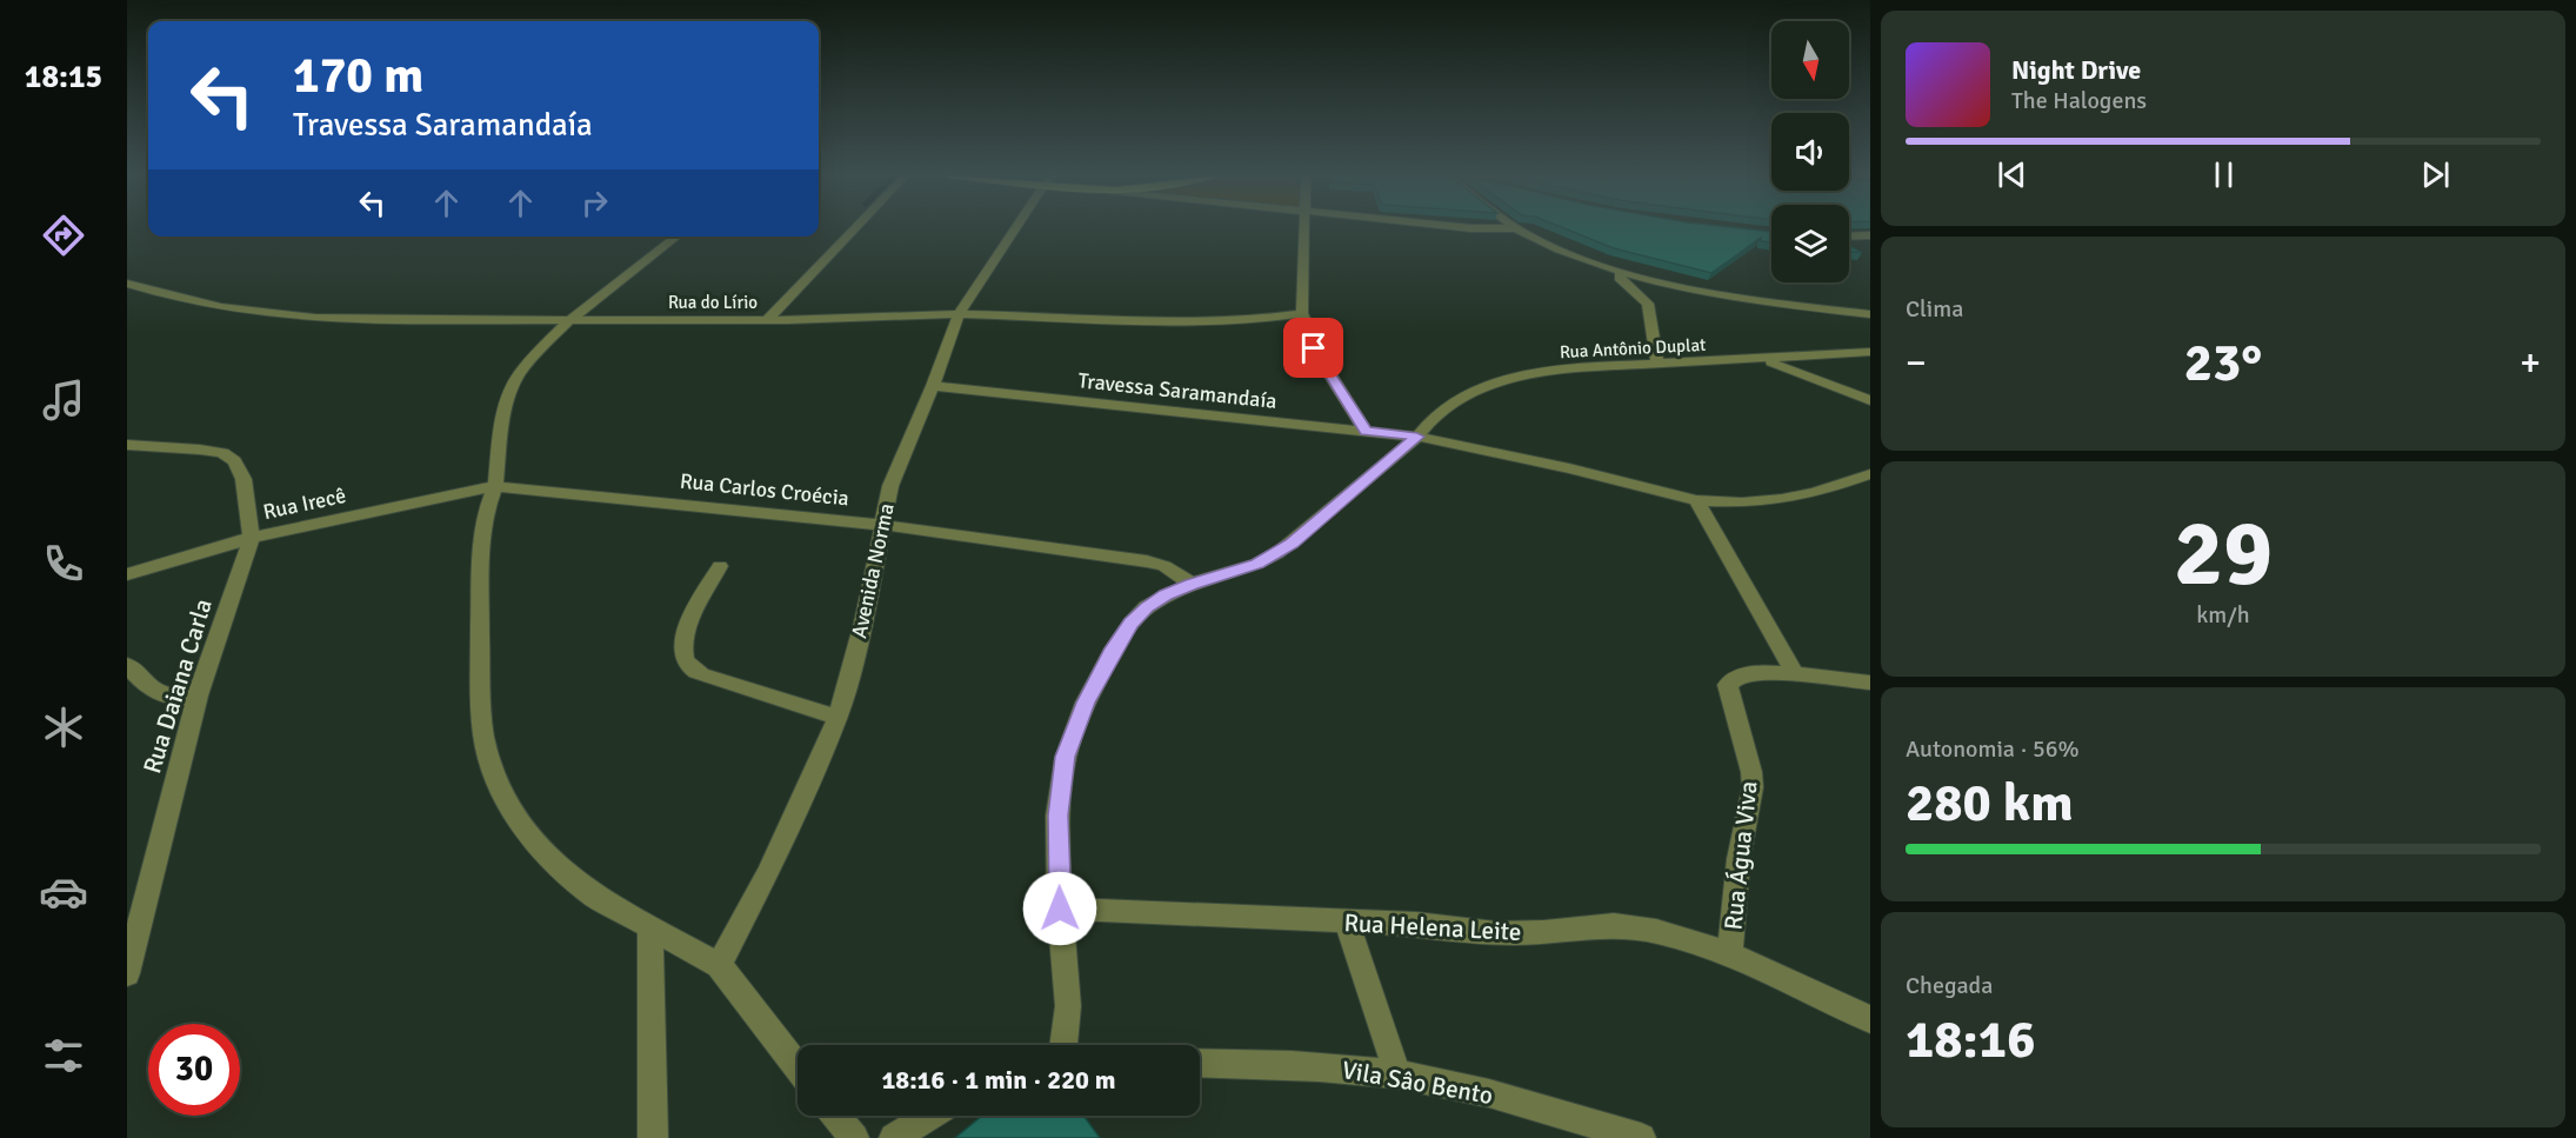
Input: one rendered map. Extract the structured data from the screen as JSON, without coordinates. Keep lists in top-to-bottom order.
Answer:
{
  "streets": {
    "street": [
      "Rua do Lírio",
      "Rua Antônio Duplat",
      "Travessa Saramandaía",
      "Rua Carlos Croécia",
      "Rua Irecê",
      "Avenida Norma",
      "Rua Daiana Carla",
      "Rua Água Viva",
      "Rua Helena Leite",
      "Vila Sâo Bento"
    ]
  },
  "crossings": [
    ["Rua do Lírio", "Avenida Norma"],
    ["Rua Antônio Duplat", "Travessa Saramandaía"],
    ["Rua Antônio Duplat", "Rua Carlos Croécia"],
    ["Rua Antônio Duplat", "Rua Helena Leite"],
    ["Travessa Saramandaía", "Avenida Norma"],
    ["Rua Carlos Croécia", "Rua Irecê"],
    ["Rua Carlos Croécia", "Avenida Norma"],
    ["Rua Irecê", "Rua Daiana Carla"],
    ["Rua Água Viva", "Rua Helena Leite"]
  ],
  "north": "bottom",
  "page": {
    "tabs": "18:15",
    "turn": ["170 m", "Travessa Saramandaía"],
    "song": ["Night Drive", "The Halogens"],
    "tile": [
      "Clima",
      ["29", "km/h"],
      ["Autonomia · 56%", "280 km"],
      ["Chegada", "18:16"]
    ],
    "heat": ["−", "23°", "+"],
    "limit": "30",
    "trip": "18:16 · 1 min · 220 m"
  }
}
